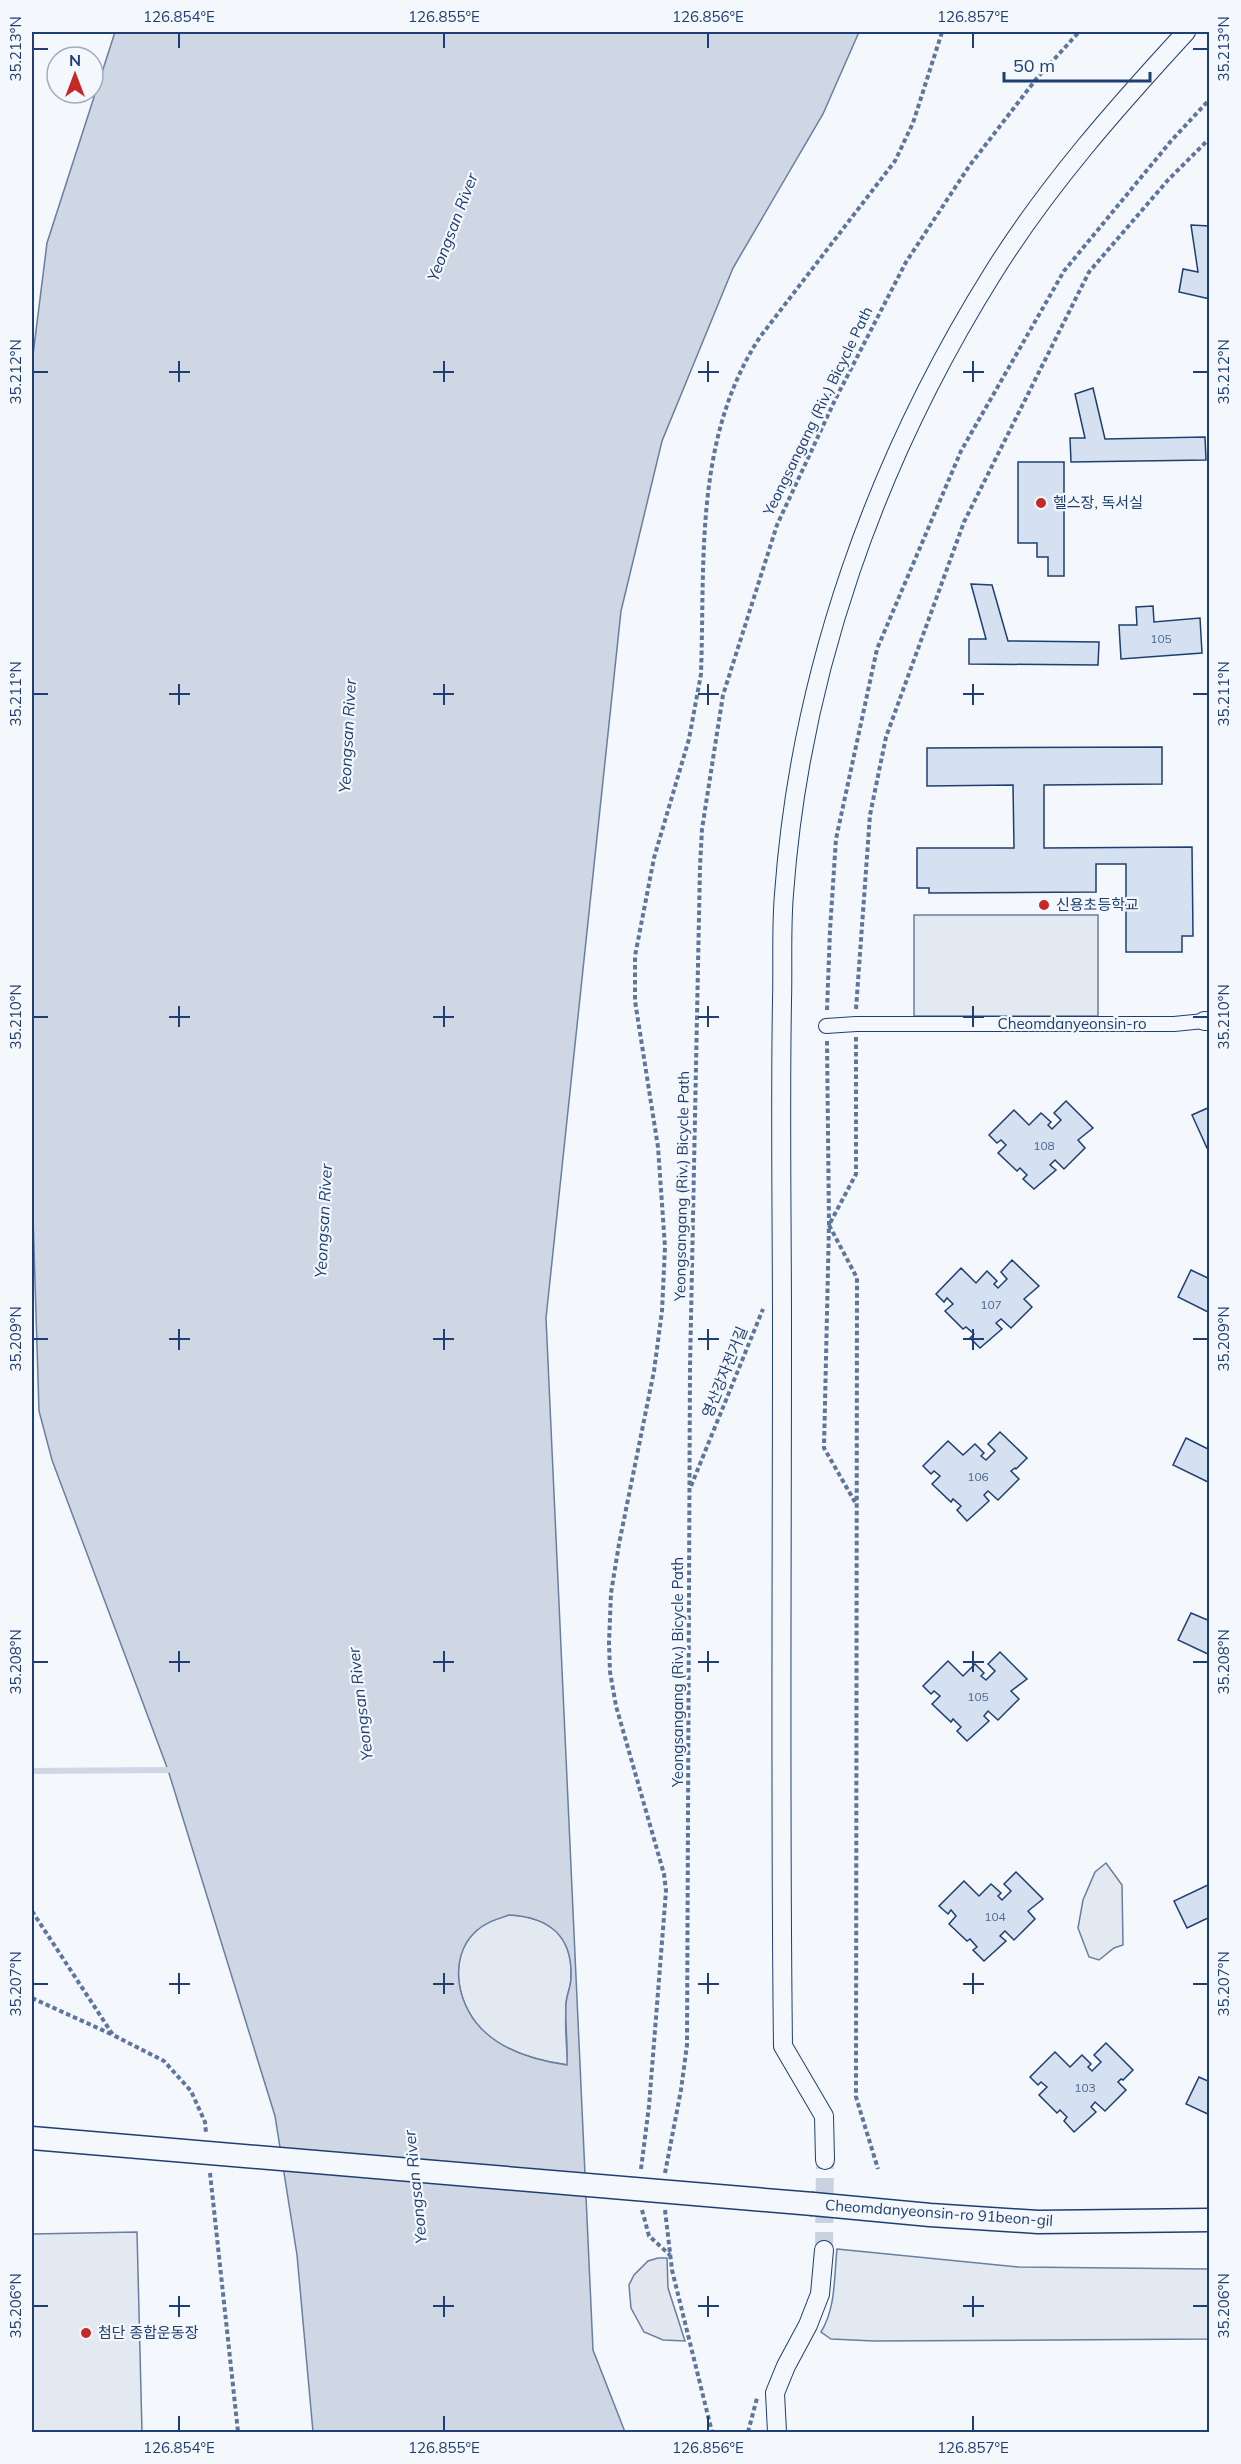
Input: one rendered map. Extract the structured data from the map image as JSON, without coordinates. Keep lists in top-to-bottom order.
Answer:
{
  "streets": {
    "street": ["Cheomdanyeonsin-ro", "Cheomdanyeonsin-ro 91beon-gil"],
    "path": ["Yeongsangang (Riv.) Bicycle Path", "영산강자전거길"]
  },
  "crossings": [
    ["Yeongsangang (Riv.) Bicycle Path", "영산강자전거길"]
  ],
  "water": ["Yeongsan River"],
  "places": ["헬스장, 독서실", "신용초등학교", "첨단 종합운동장"],
  "house_numbers": [
    "105",
    "108",
    "107",
    "106",
    "105",
    "104",
    "103"
  ],
  "scale_bar": "50 m",
  "north": "top",
  "coordinates": [
    "126.854°E",
    "126.855°E",
    "126.856°E",
    "126.857°E",
    "35.213°N",
    "35.212°N",
    "35.211°N",
    "35.210°N",
    "35.209°N",
    "35.208°N",
    "35.207°N",
    "35.206°N"
  ]
}
